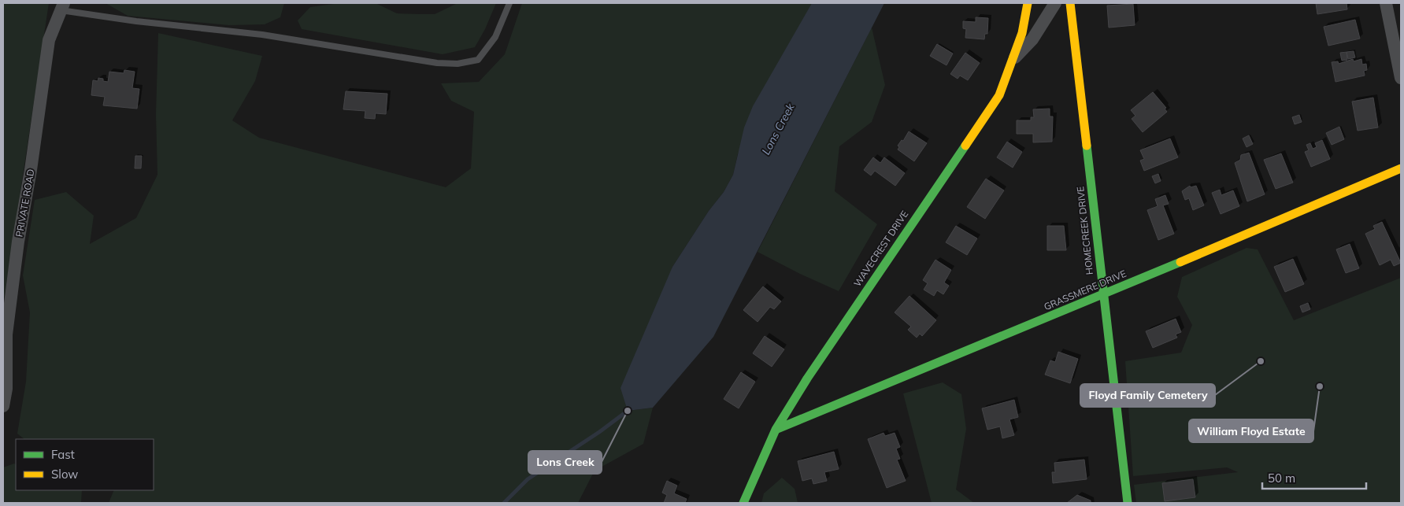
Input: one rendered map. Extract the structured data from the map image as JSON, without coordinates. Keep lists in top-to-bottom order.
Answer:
{
  "streets": {
    "street": [
      "PRIVATE ROAD",
      "HOMECREEK DRIVE",
      "WAVECREST DRIVE",
      "GRASSMERE DRIVE"
    ]
  },
  "crossings": [
    ["HOMECREEK DRIVE", "GRASSMERE DRIVE"],
    ["WAVECREST DRIVE", "GRASSMERE DRIVE"]
  ],
  "water": ["Lons Creek"],
  "places": ["Floyd Family Cemetery", "William Floyd Estate", "Lons Creek"],
  "legend": ["Fast", "Slow"],
  "scale_bar": "50 m"
}
